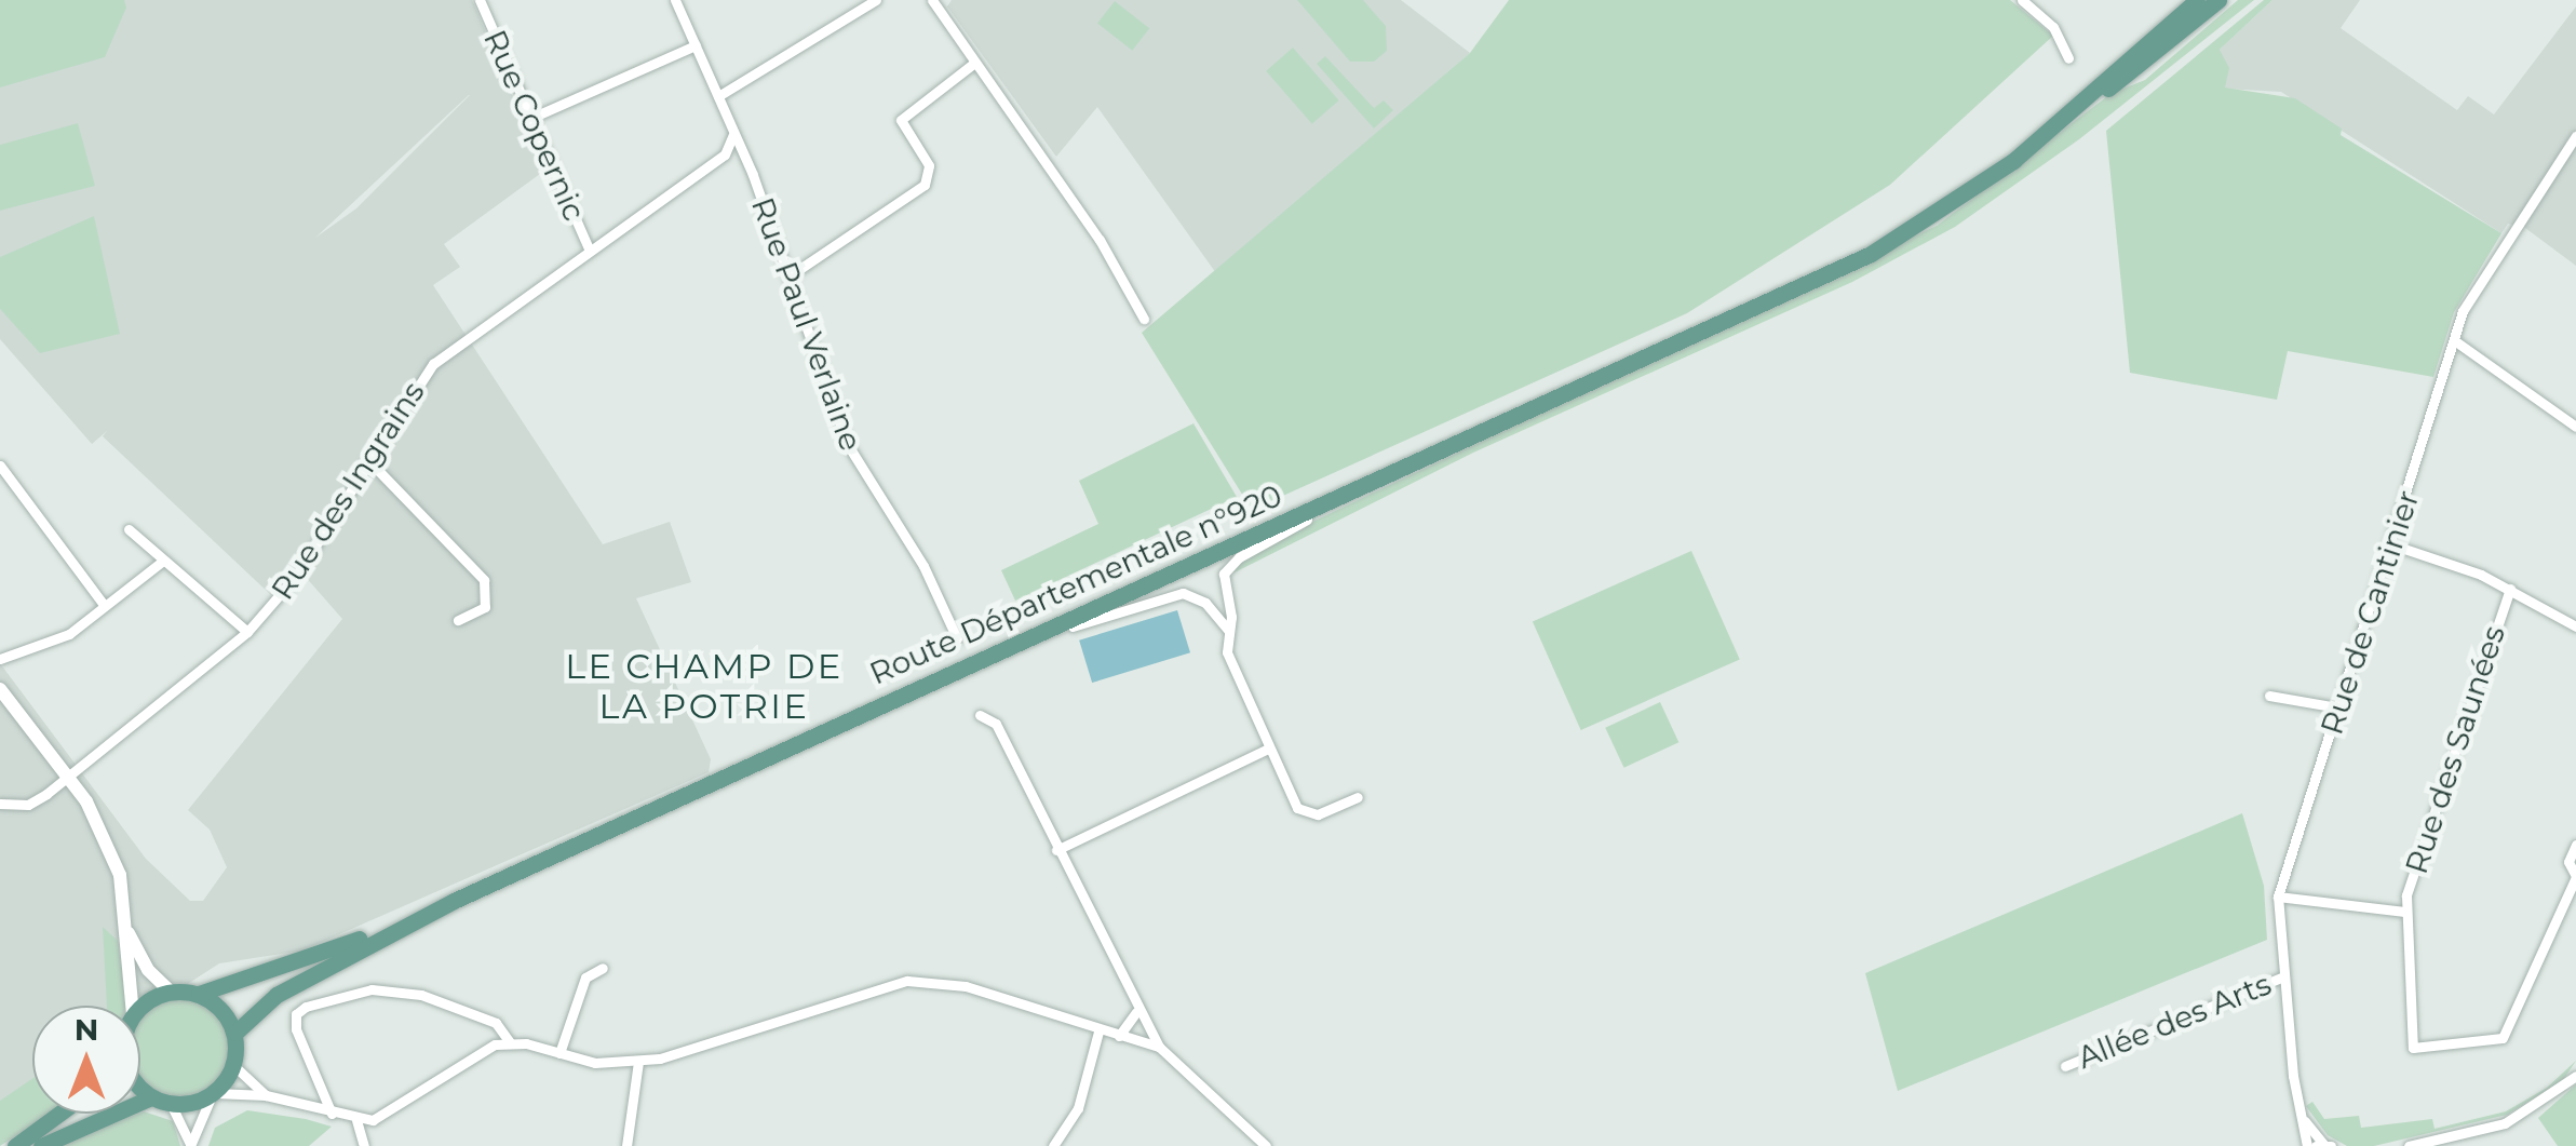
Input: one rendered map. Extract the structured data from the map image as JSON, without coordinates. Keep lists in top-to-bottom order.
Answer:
{
  "streets": {
    "main road": ["Route Départementale n°920"],
    "street": [
      "Rue Copernic",
      "Rue Paul Verlaine",
      "Rue des Ingrains",
      "Rue de Cantinier",
      "Rue des Saunées",
      "Allée des Arts"
    ]
  },
  "crossings": [
    ["Rue Copernic", "Rue des Ingrains"],
    ["Rue Paul Verlaine", "Rue des Ingrains"],
    ["Rue de Cantinier", "Rue des Saunées"],
    ["Rue de Cantinier", "Allée des Arts"]
  ],
  "districts": ["LE CHAMP DE LA POTRIE"],
  "north": "top"
}
